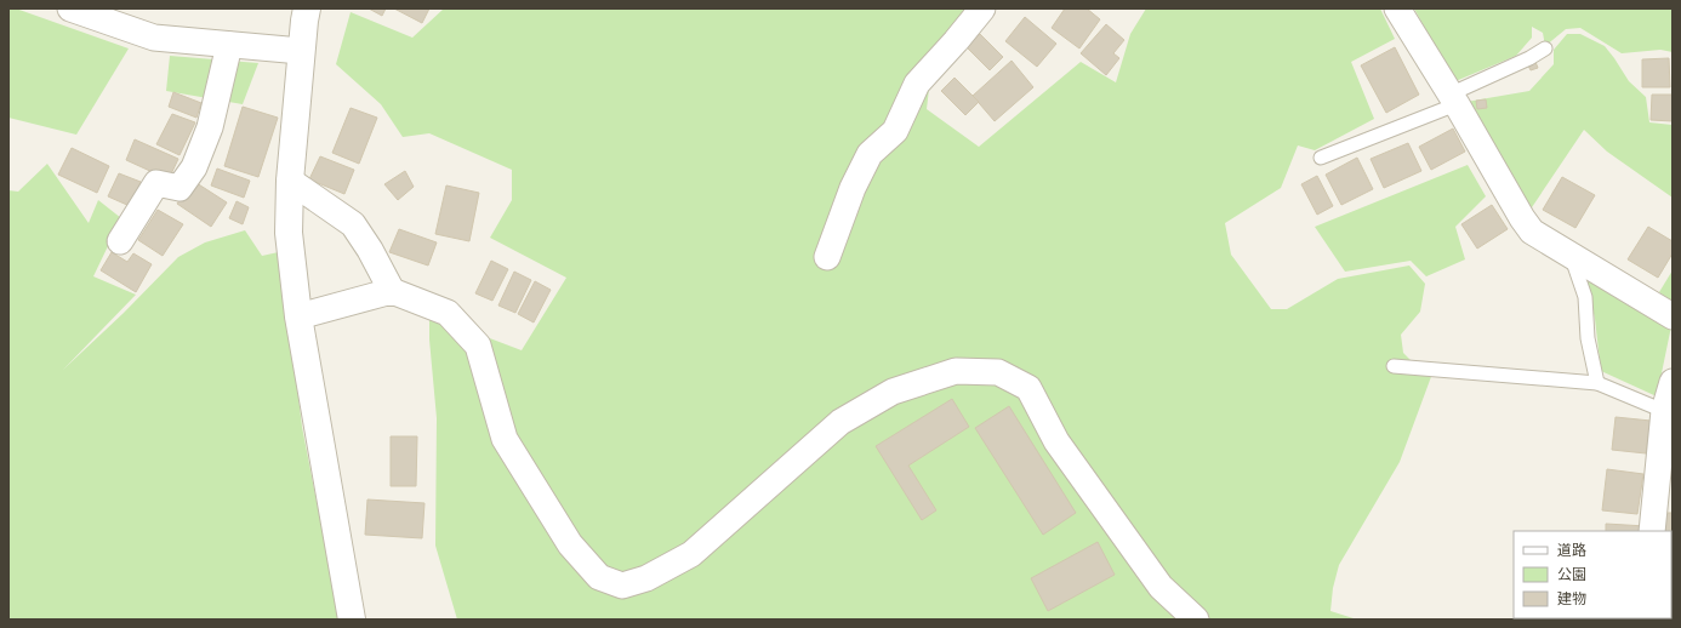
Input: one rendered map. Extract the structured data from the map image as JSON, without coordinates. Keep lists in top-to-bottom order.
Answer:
{
  "legend": ["道路", "公園", "建物"]
}
